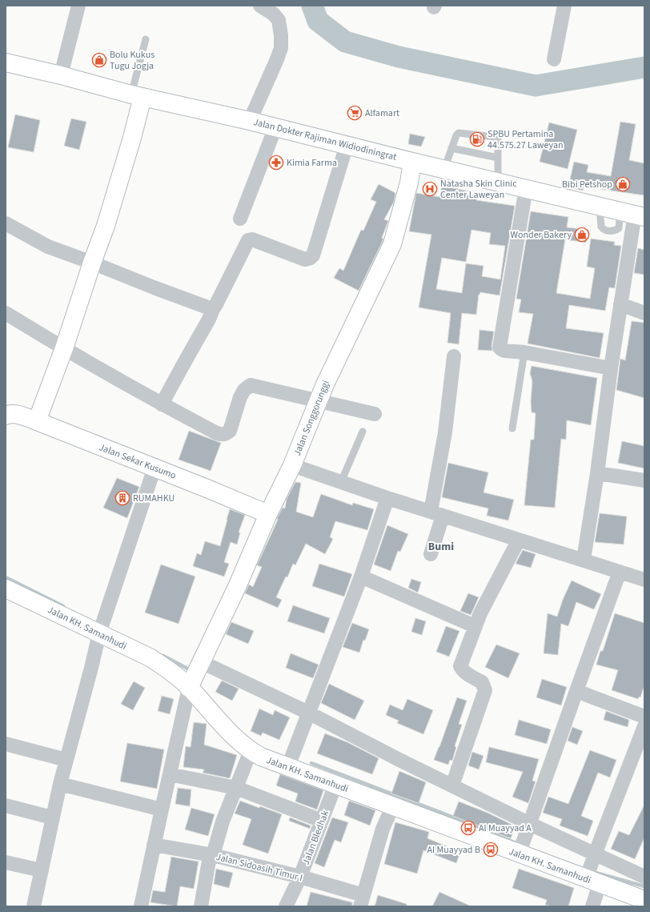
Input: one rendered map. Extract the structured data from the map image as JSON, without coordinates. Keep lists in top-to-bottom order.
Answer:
{
  "streets": {
    "main road": [
      "Jalan Dokter Rajiman Widiodiningrat",
      "Jalan Songgorunggi",
      "Jalan Sekar Kusumo",
      "Jalan KH. Samanhudi"
    ],
    "street": ["Jalan Bledhak", "Jalan Sidoasih Timur I"]
  },
  "crossings": [
    ["Jalan Dokter Rajiman Widiodiningrat", "Jalan Songgorunggi"],
    ["Jalan Songgorunggi", "Jalan Sekar Kusumo"],
    ["Jalan Songgorunggi", "Jalan KH. Samanhudi"],
    ["Jalan KH. Samanhudi", "Jalan Bledhak"],
    ["Jalan Bledhak", "Jalan Sidoasih Timur I"]
  ],
  "districts": ["Bumi"],
  "places": {
    "shop": ["Bolu Kukus Tugu Jogja", "Bibi Petshop", "Wonder Bakery"],
    "supermarket": ["Alfamart"],
    "fuel station": ["SPBU Pertamina 44.575.27 Laweyan"],
    "pharmacy": ["Kimia Farma"],
    "hospital": ["Natasha Skin Clinic Center Laweyan"],
    "building": ["RUMAHKU"],
    "bus stop": ["Al Muayyad A", "Al Muayyad B"]
  }
}
